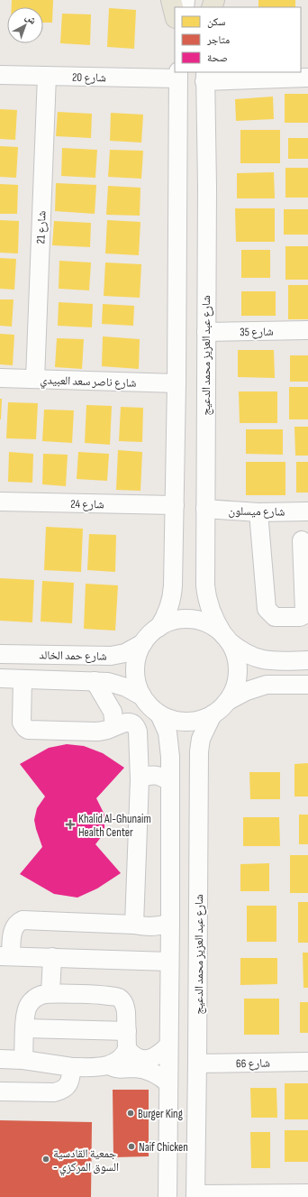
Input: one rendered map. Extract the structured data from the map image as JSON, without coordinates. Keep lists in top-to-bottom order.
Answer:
{
  "streets": {
    "street": [
      "شارع 20",
      "شارع 21",
      "شارع 35",
      "شارع عبد العزيز محمد الدعيج",
      "شارع ناصر سعد العبيدي",
      "شارع 24",
      "شارع ميسلون",
      "شارع حمد الخالد",
      "شارع 66"
    ]
  },
  "crossings": [
    ["شارع 20", "شارع 21"],
    ["شارع 21", "شارع ناصر سعد العبيدي"],
    ["شارع 35", "شارع عبد العزيز محمد الدعيج"],
    ["شارع عبد العزيز محمد الدعيج", "شارع ميسلون"],
    ["شارع عبد العزيز محمد الدعيج", "شارع حمد الخالد"],
    ["شارع عبد العزيز محمد الدعيج", "شارع 66"]
  ],
  "places": {
    "health": ["Khalid Al-Ghunaim Health Center"],
    "other": ["Burger King", "Naif Chicken", "جمعية القادسية - السوق المركزي"]
  },
  "legend": ["سكن", "متاجر", "صحة"],
  "north": "top right"
}
